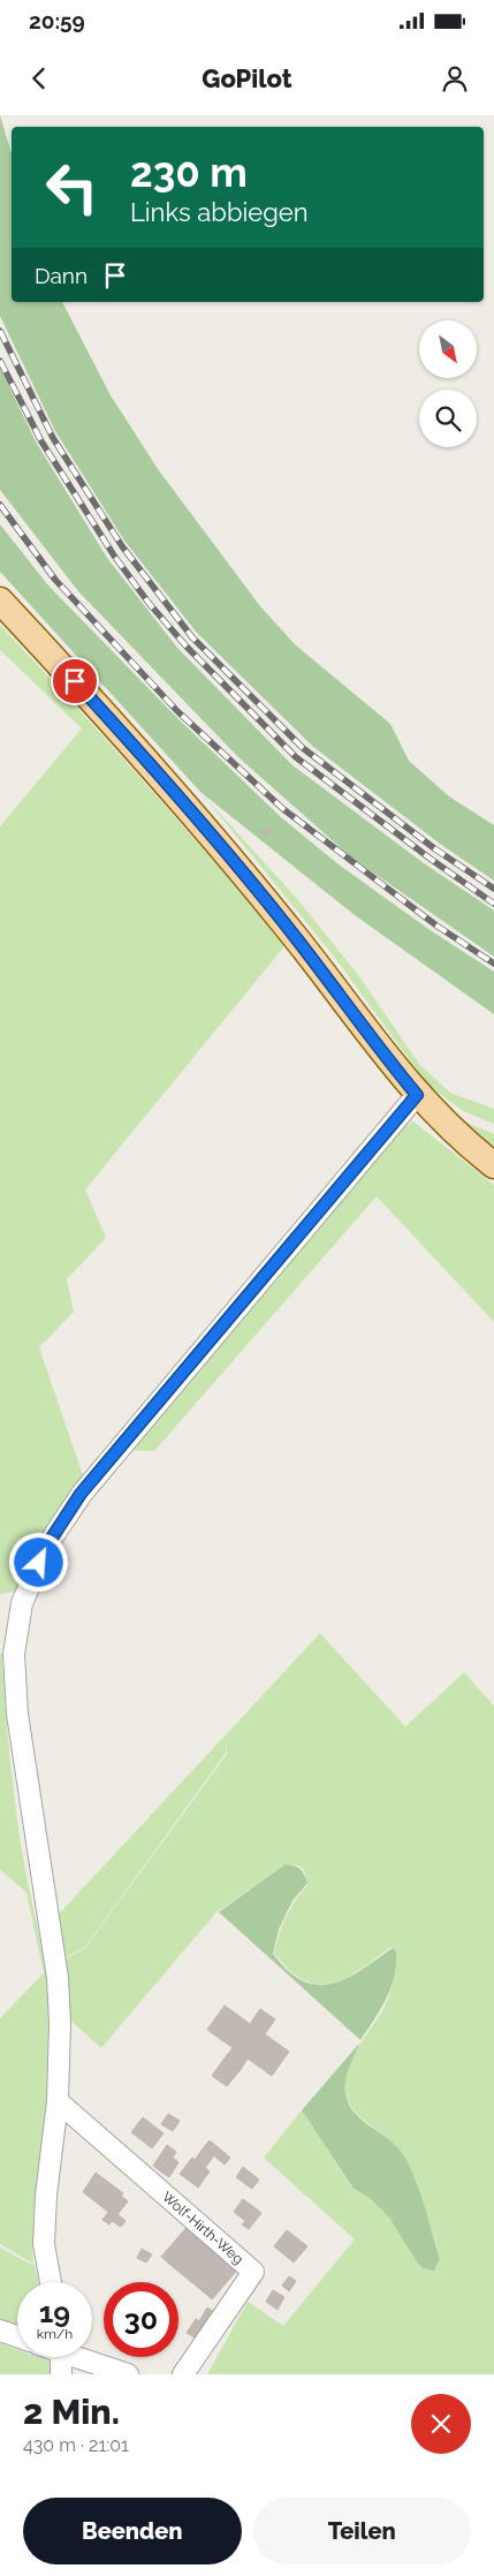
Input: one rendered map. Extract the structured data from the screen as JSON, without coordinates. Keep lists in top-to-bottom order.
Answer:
{
  "streets": {
    "street": ["Wolf-Hirth-Weg"]
  },
  "north": "bottom right",
  "page": {
    "status": "20:59",
    "header": "GoPilot",
    "turn": ["230 m", "Links abbiegen"],
    "then": "Dann",
    "speed": "19 km/h",
    "limit": "30",
    "heading": ["2 Min.", "430 m · 21:01"],
    "buttons": ["Beenden", "Teilen"]
  }
}
